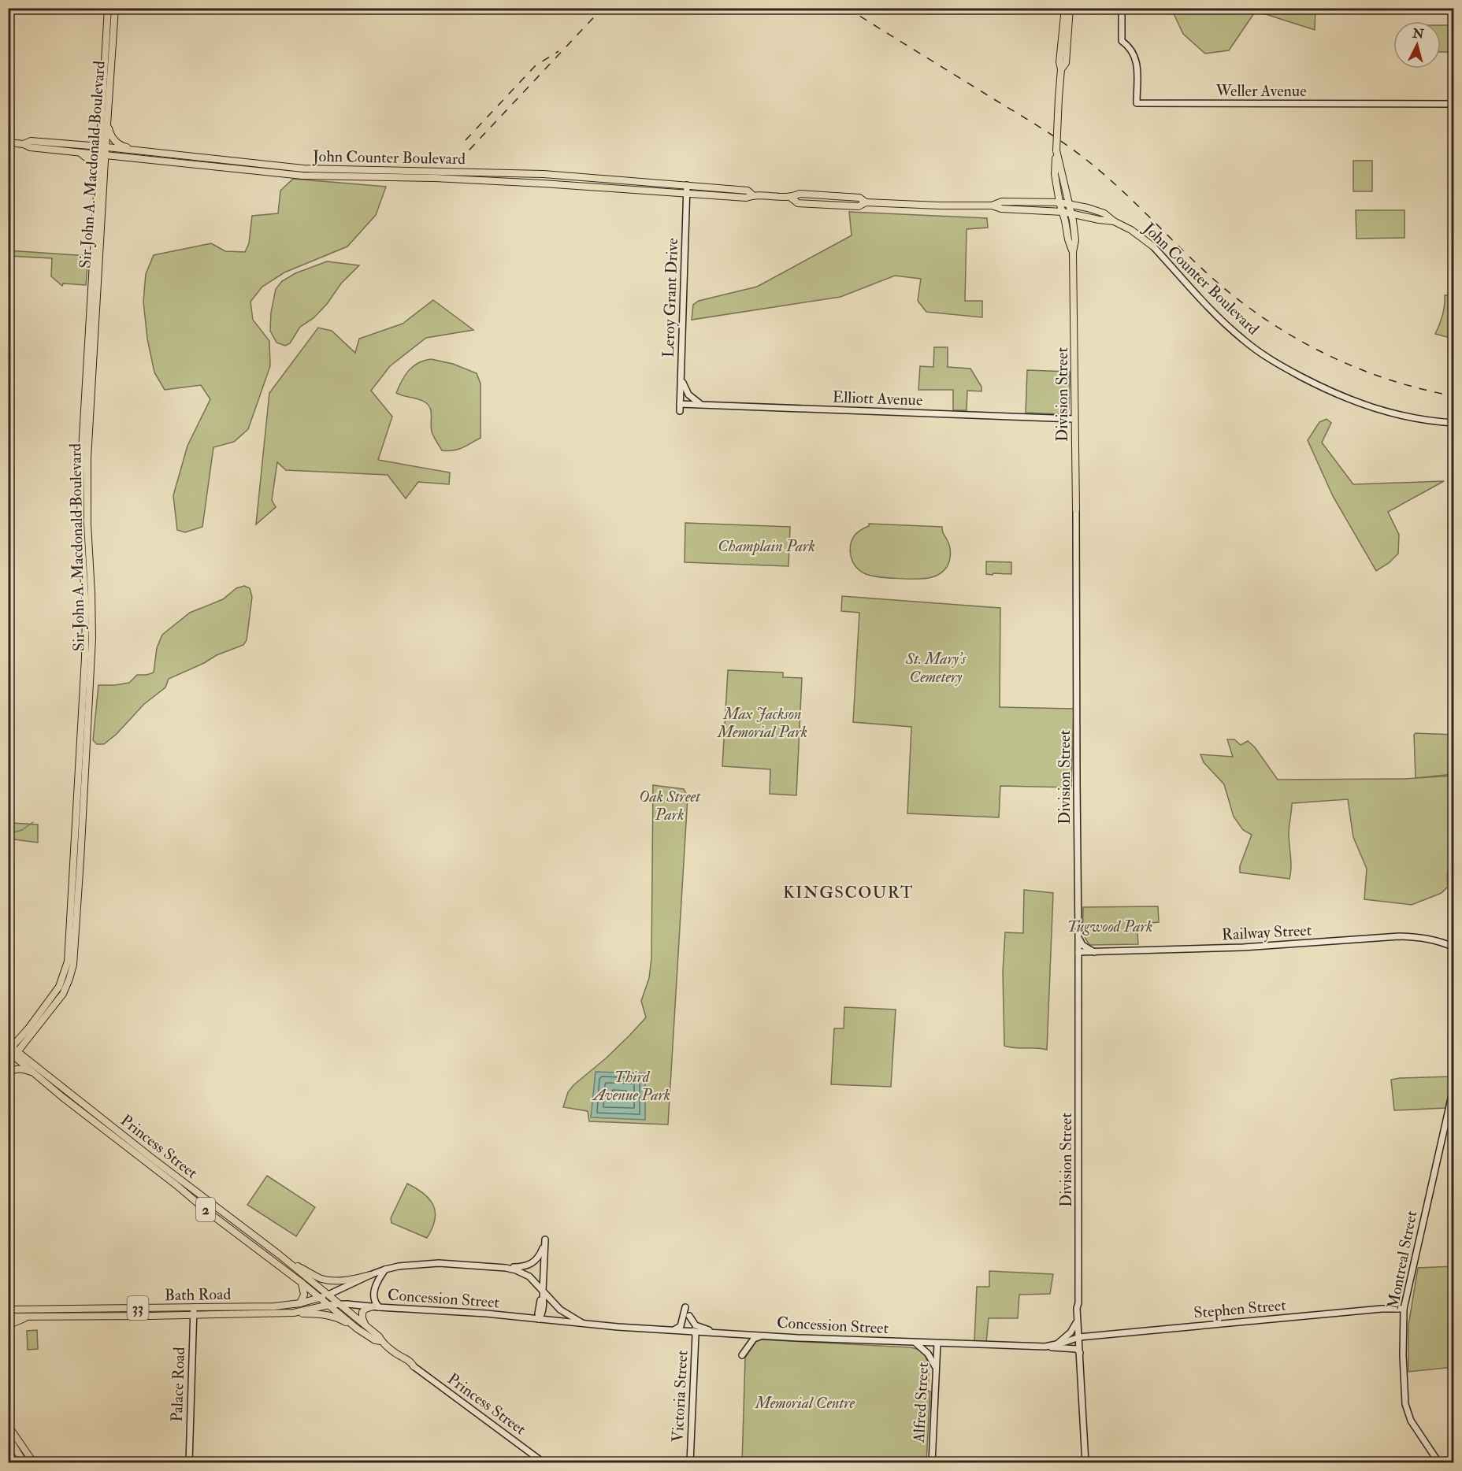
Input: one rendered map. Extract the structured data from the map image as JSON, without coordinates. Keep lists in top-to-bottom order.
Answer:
{
  "streets": {
    "main road": [
      "Weller Avenue",
      "John Counter Boulevard",
      "Sir John A. Macdonald Boulevard",
      "Leroy Grant Drive",
      "Division Street",
      "Elliott Avenue",
      "Railway Street",
      "Princess Street",
      "2",
      "Montreal Street",
      "Bath Road",
      "Concession Street",
      "33",
      "Stephen Street",
      "Palace Road",
      "Victoria Street",
      "Alfred Street"
    ]
  },
  "crossings": [
    ["John Counter Boulevard", "Sir John A. Macdonald Boulevard"],
    ["John Counter Boulevard", "Leroy Grant Drive"],
    ["John Counter Boulevard", "Division Street"],
    ["Sir John A. Macdonald Boulevard", "Princess Street"],
    ["Leroy Grant Drive", "Elliott Avenue"],
    ["Division Street", "Elliott Avenue"],
    ["Division Street", "Railway Street"],
    ["Division Street", "Concession Street"],
    ["Division Street", "Stephen Street"],
    ["Princess Street", "Bath Road"],
    ["Princess Street", "Concession Street"],
    ["Montreal Street", "Stephen Street"],
    ["Bath Road", "Concession Street"],
    ["Bath Road", "Palace Road"],
    ["Concession Street", "Stephen Street"],
    ["Concession Street", "Victoria Street"],
    ["Concession Street", "Alfred Street"]
  ],
  "districts": ["KINGSCOURT"],
  "parks": [
    "Champlain Park",
    "St. Mary's Cemetery",
    "Max Jackson Memorial Park",
    "Oak Street Park",
    "Tugwood Park",
    "Third Avenue Park",
    "Memorial Centre"
  ],
  "north": "top"
}
